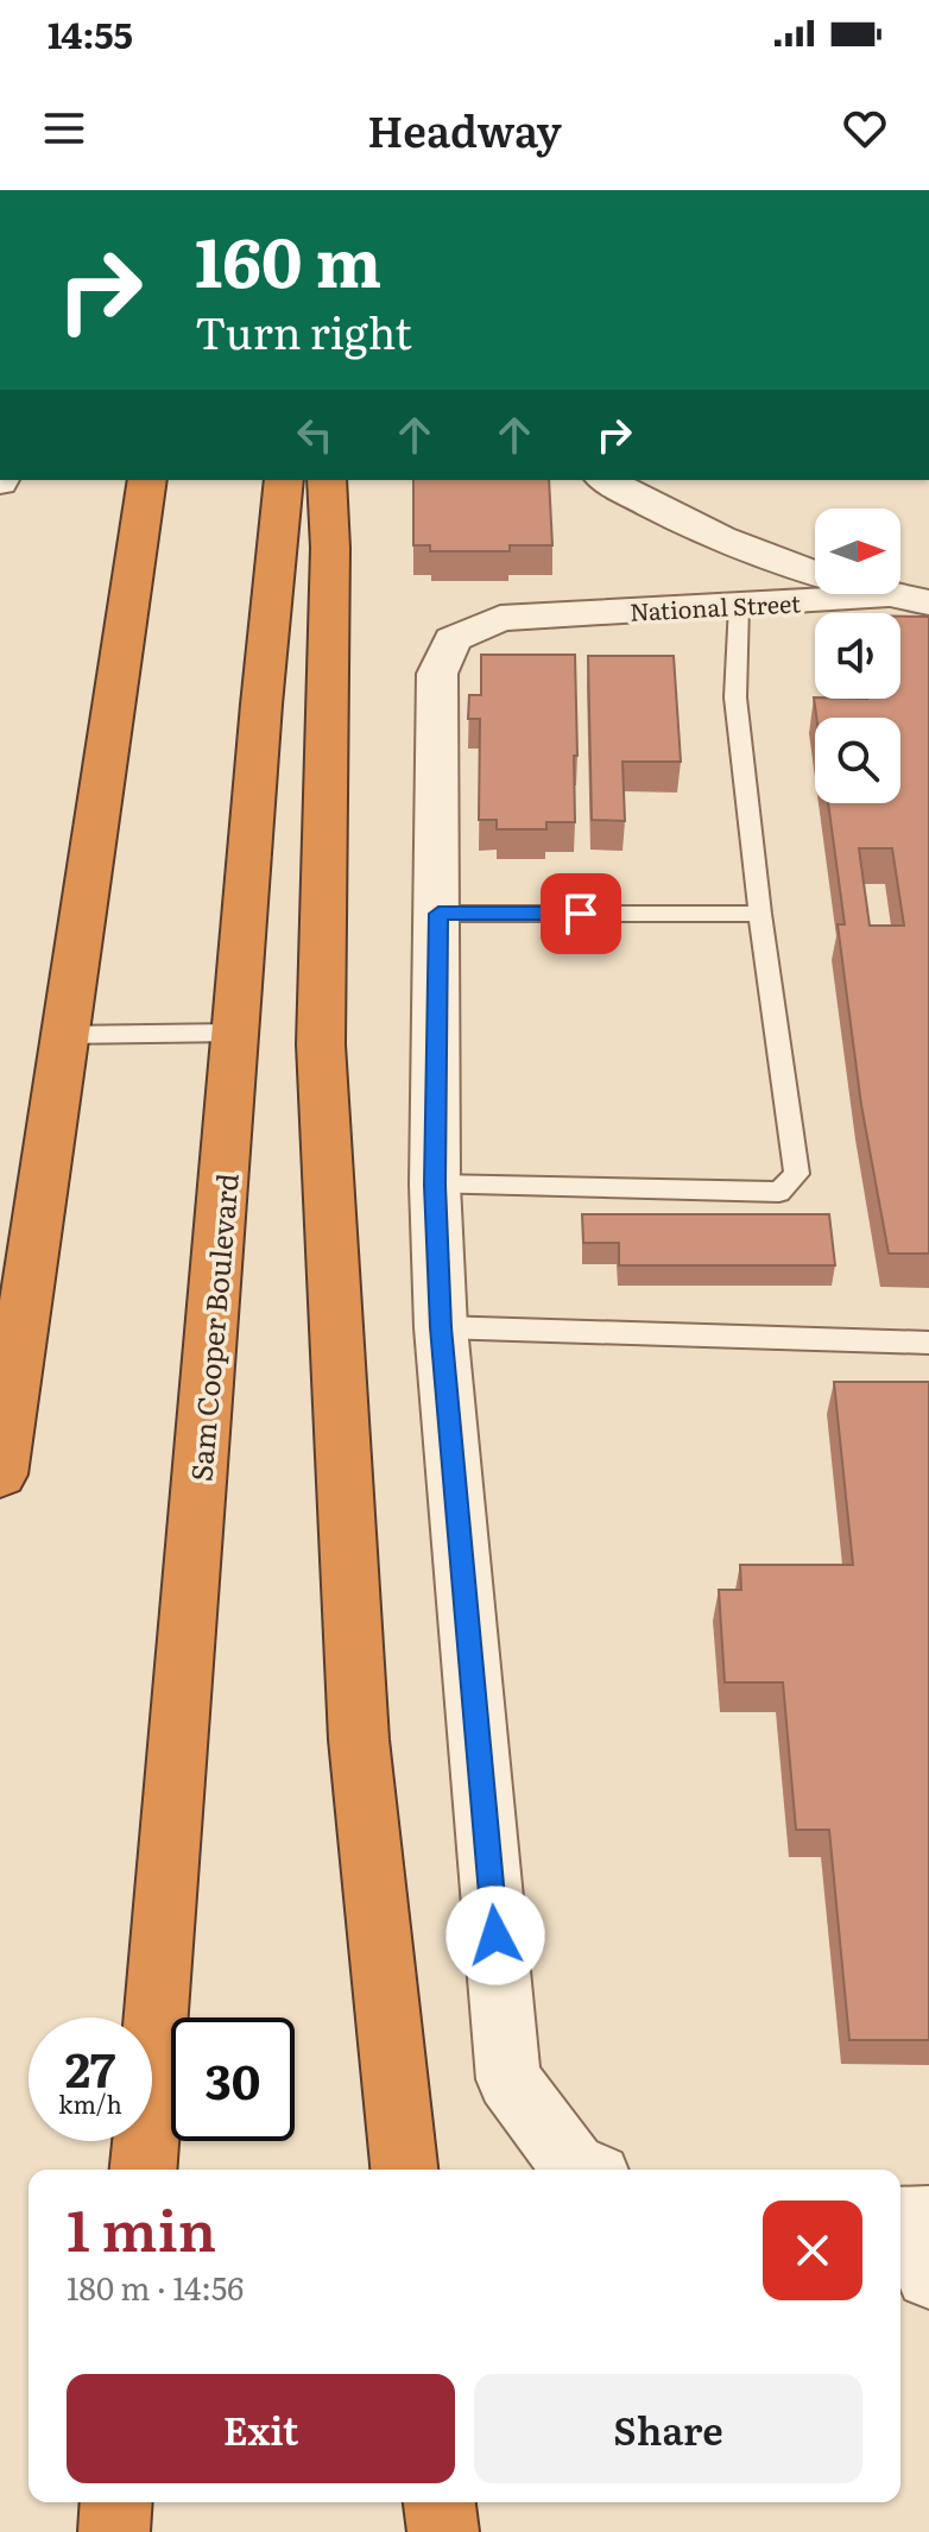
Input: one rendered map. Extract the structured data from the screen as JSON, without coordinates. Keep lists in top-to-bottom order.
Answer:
{
  "streets": {
    "highway": ["Sam Cooper Boulevard"],
    "street": ["National Street"]
  },
  "north": "right",
  "page": {
    "status": "14:55",
    "header": "Headway",
    "turn": ["160 m", "Turn right"],
    "speed": "27 km/h",
    "limit": "30",
    "heading": ["1 min", "180 m · 14:56"],
    "buttons": ["Exit", "Share"]
  }
}
